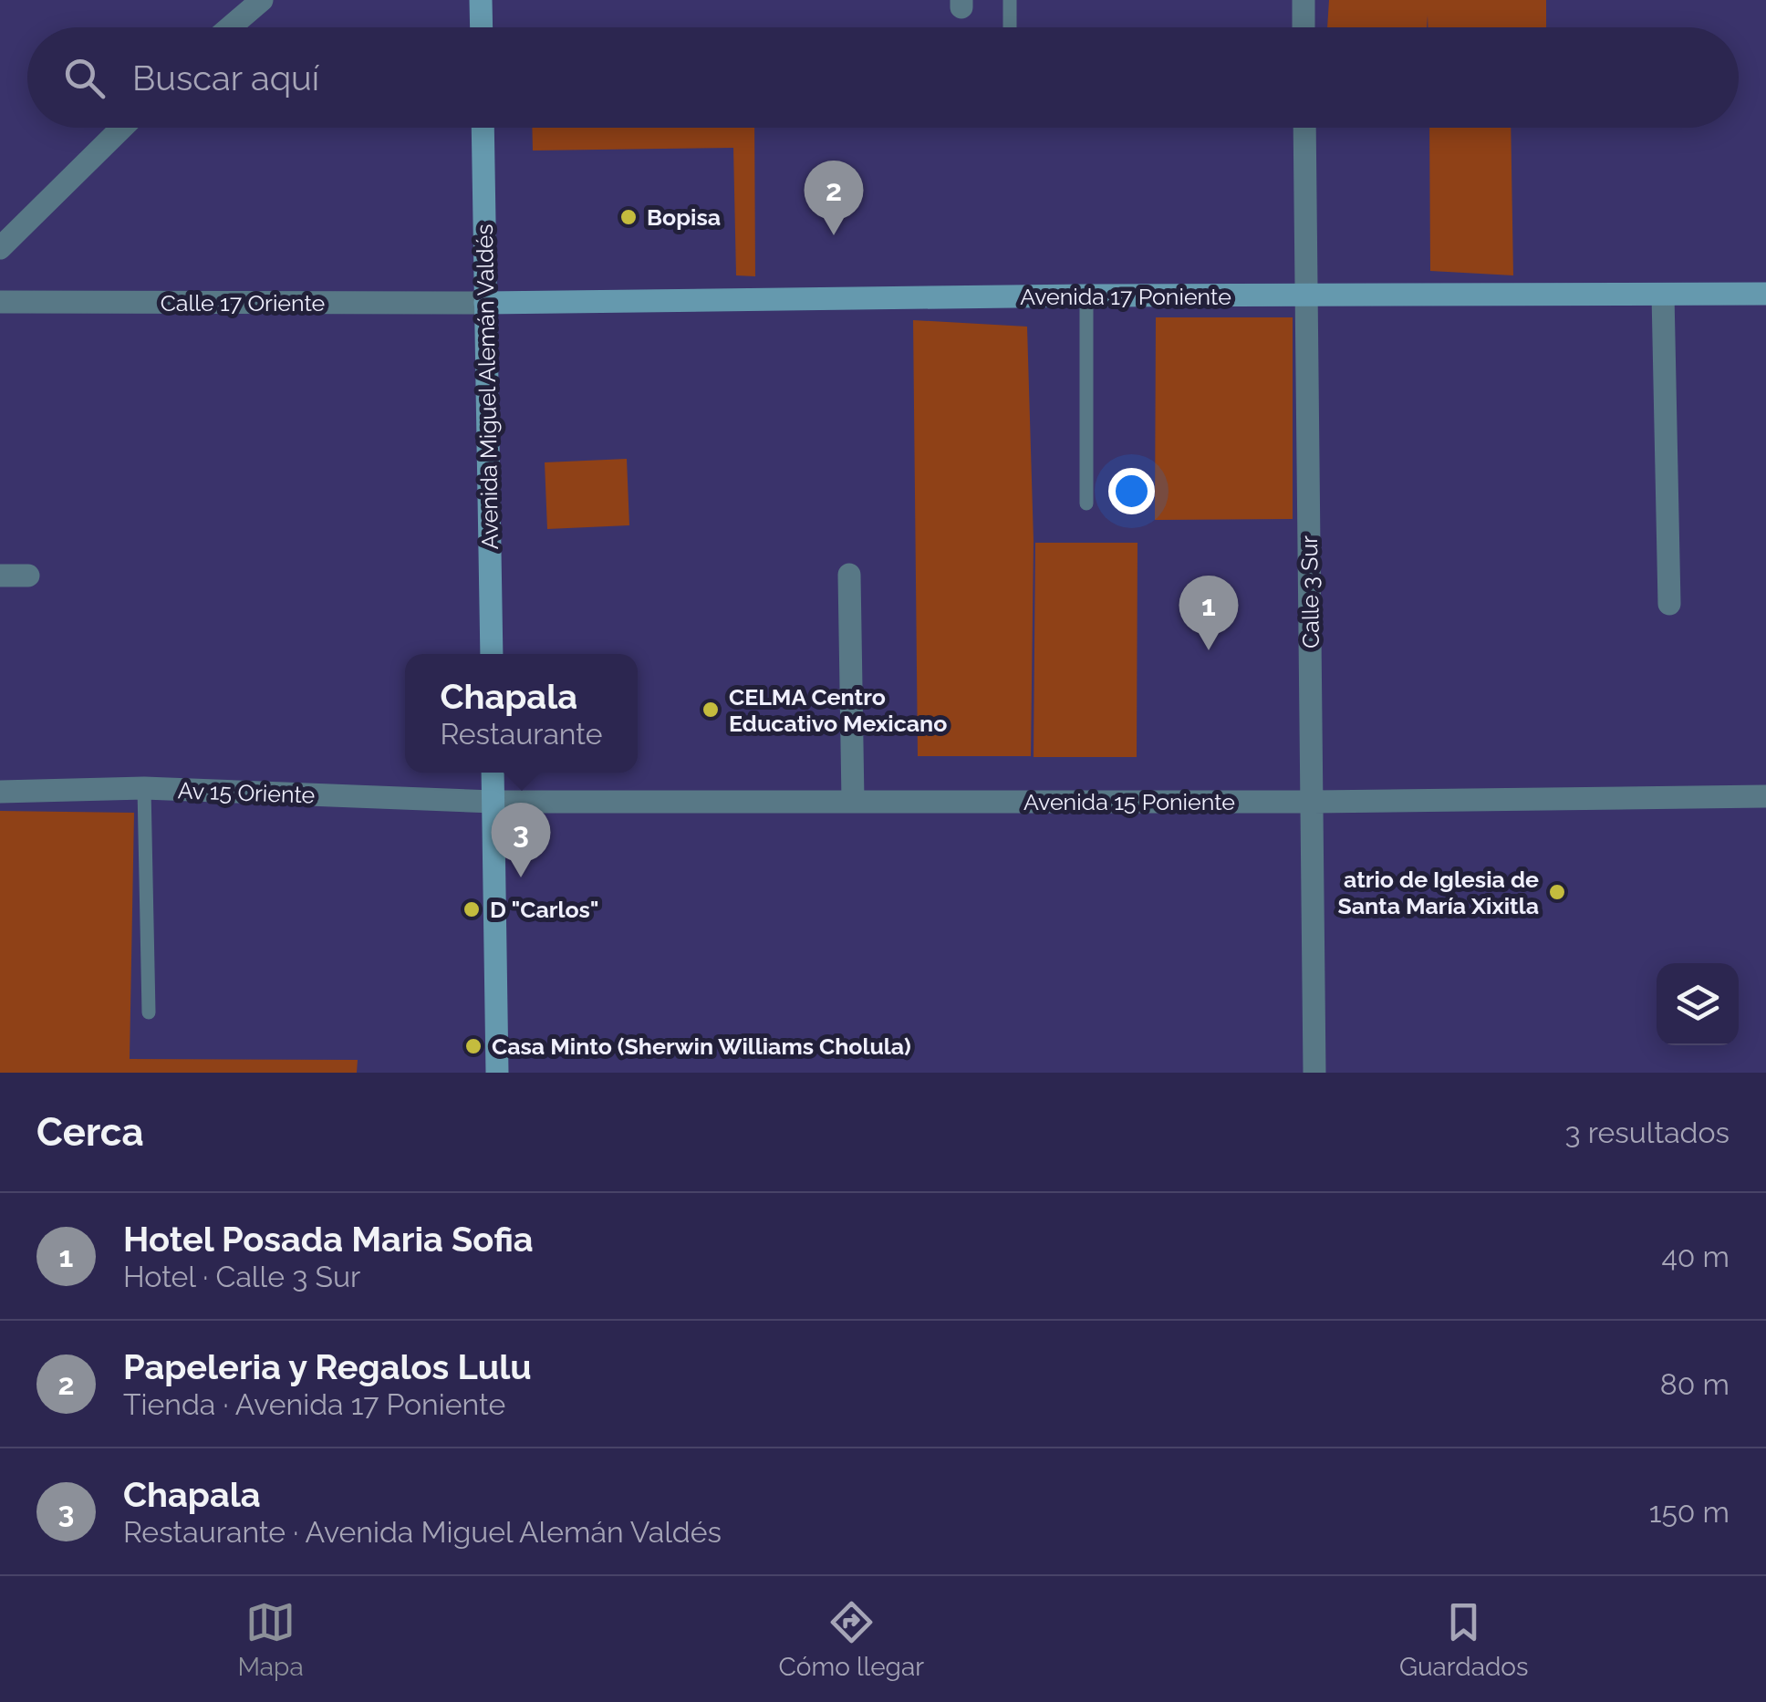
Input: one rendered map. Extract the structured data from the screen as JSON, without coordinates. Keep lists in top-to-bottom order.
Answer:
{
  "streets": {
    "main road": ["Avenida 17 Poniente", "Avenida Miguel Alemán Valdés"],
    "street": [
      "Calle 17 Oriente",
      "Calle 3 Sur",
      "Av 15 Oriente",
      "Avenida 15 Poniente"
    ]
  },
  "crossings": [
    ["Avenida 17 Poniente", "Calle 17 Oriente"],
    ["Avenida 17 Poniente", "Avenida Miguel Alemán Valdés"],
    ["Avenida 17 Poniente", "Calle 3 Sur"],
    ["Calle 17 Oriente", "Avenida Miguel Alemán Valdés"],
    ["Calle 3 Sur", "Avenida 15 Poniente"],
    ["Av 15 Oriente", "Avenida 15 Poniente"]
  ],
  "places": [
    "Bopisa",
    "CELMA Centro Educativo Mexicano",
    "atrio de Iglesia de Santa María Xixitla",
    "D \"Carlos\"",
    "Casa Minto (Sherwin Williams Cholula)"
  ],
  "page": {
    "search": "Buscar aquí",
    "pins": ["2", "1", "3"],
    "popup": ["Chapala", "Restaurante"],
    "heading": ["Cerca", "3 resultados"],
    "list": [
      {
        "mark": "1",
        "name": "Hotel Posada Maria Sofia",
        "note": "Hotel · Calle 3 Sur",
        "value": "40 m"
      },
      {
        "mark": "2",
        "name": "Papeleria y Regalos Lulu",
        "note": "Tienda · Avenida 17 Poniente",
        "value": "80 m"
      },
      {
        "mark": "3",
        "name": "Chapala",
        "note": "Restaurante · Avenida Miguel Alemán Valdés",
        "value": "150 m"
      }
    ],
    "nav": ["Mapa", "Cómo llegar", "Guardados"]
  }
}
